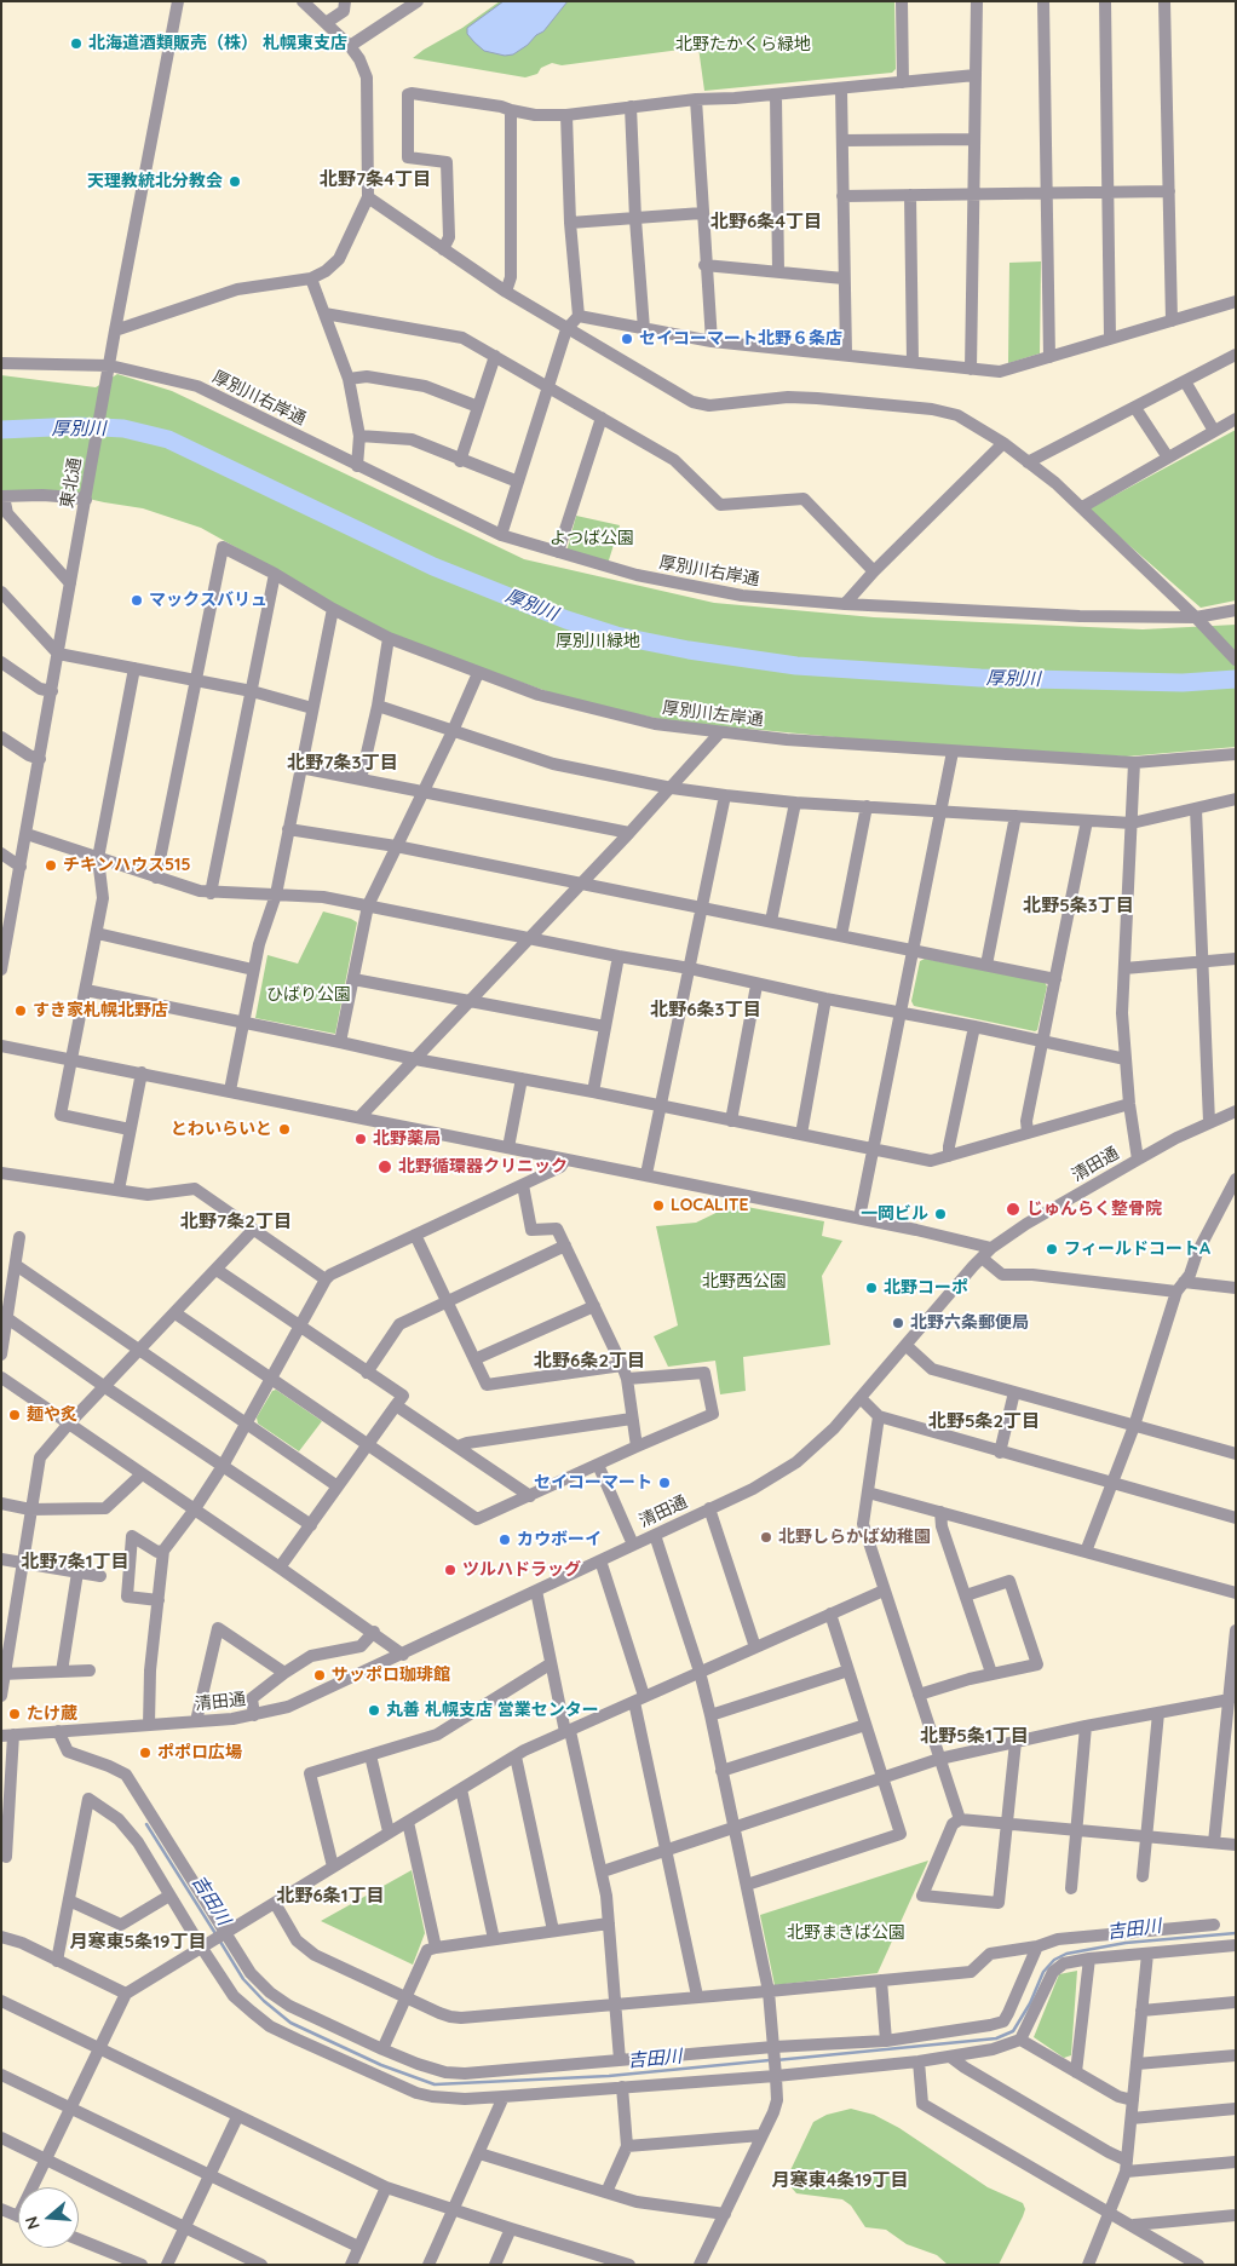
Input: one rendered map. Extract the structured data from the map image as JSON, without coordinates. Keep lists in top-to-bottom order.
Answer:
{
  "streets": {
    "street": [
      "厚別川右岸通",
      "東北通",
      "厚別川左岸通",
      "清田通"
    ]
  },
  "crossings": [
    ["厚別川右岸通", "東北通"]
  ],
  "districts": [
    "北野7条4丁目",
    "北野6条4丁目",
    "北野7条3丁目",
    "北野5条3丁目",
    "北野6条3丁目",
    "北野7条2丁目",
    "北野6条2丁目",
    "北野5条2丁目",
    "北野7条1丁目",
    "北野5条1丁目",
    "北野6条1丁目",
    "月寒東5条19丁目",
    "月寒東4条19丁目"
  ],
  "water": ["厚別川", "吉田川"],
  "parks": [
    "北野たかくら緑地",
    "よつば公園",
    "厚別川緑地",
    "ひばり公園",
    "北野西公園",
    "北野まきば公園"
  ],
  "places": [
    "北海道酒類販売（株） 札幌東支店",
    "天理教統北分教会",
    "セイコーマート北野６条店",
    "マックスバリュ",
    "チキンハウス515",
    "すき家札幌北野店",
    "とわいらいと",
    "北野薬局",
    "北野循環器クリニック",
    "LOCALITE",
    "じゅんらく整骨院",
    "一岡ビル",
    "フィールドコートA",
    "北野コーポ",
    "北野六条郵便局",
    "麺や炙",
    "セイコーマート",
    "北野しらかば幼稚園",
    "カウボーイ",
    "ツルハドラッグ",
    "サッポロ珈琲館",
    "丸善 札幌支店 営業センター",
    "たけ蔵",
    "ポポロ広場"
  ],
  "north": "left"
}
